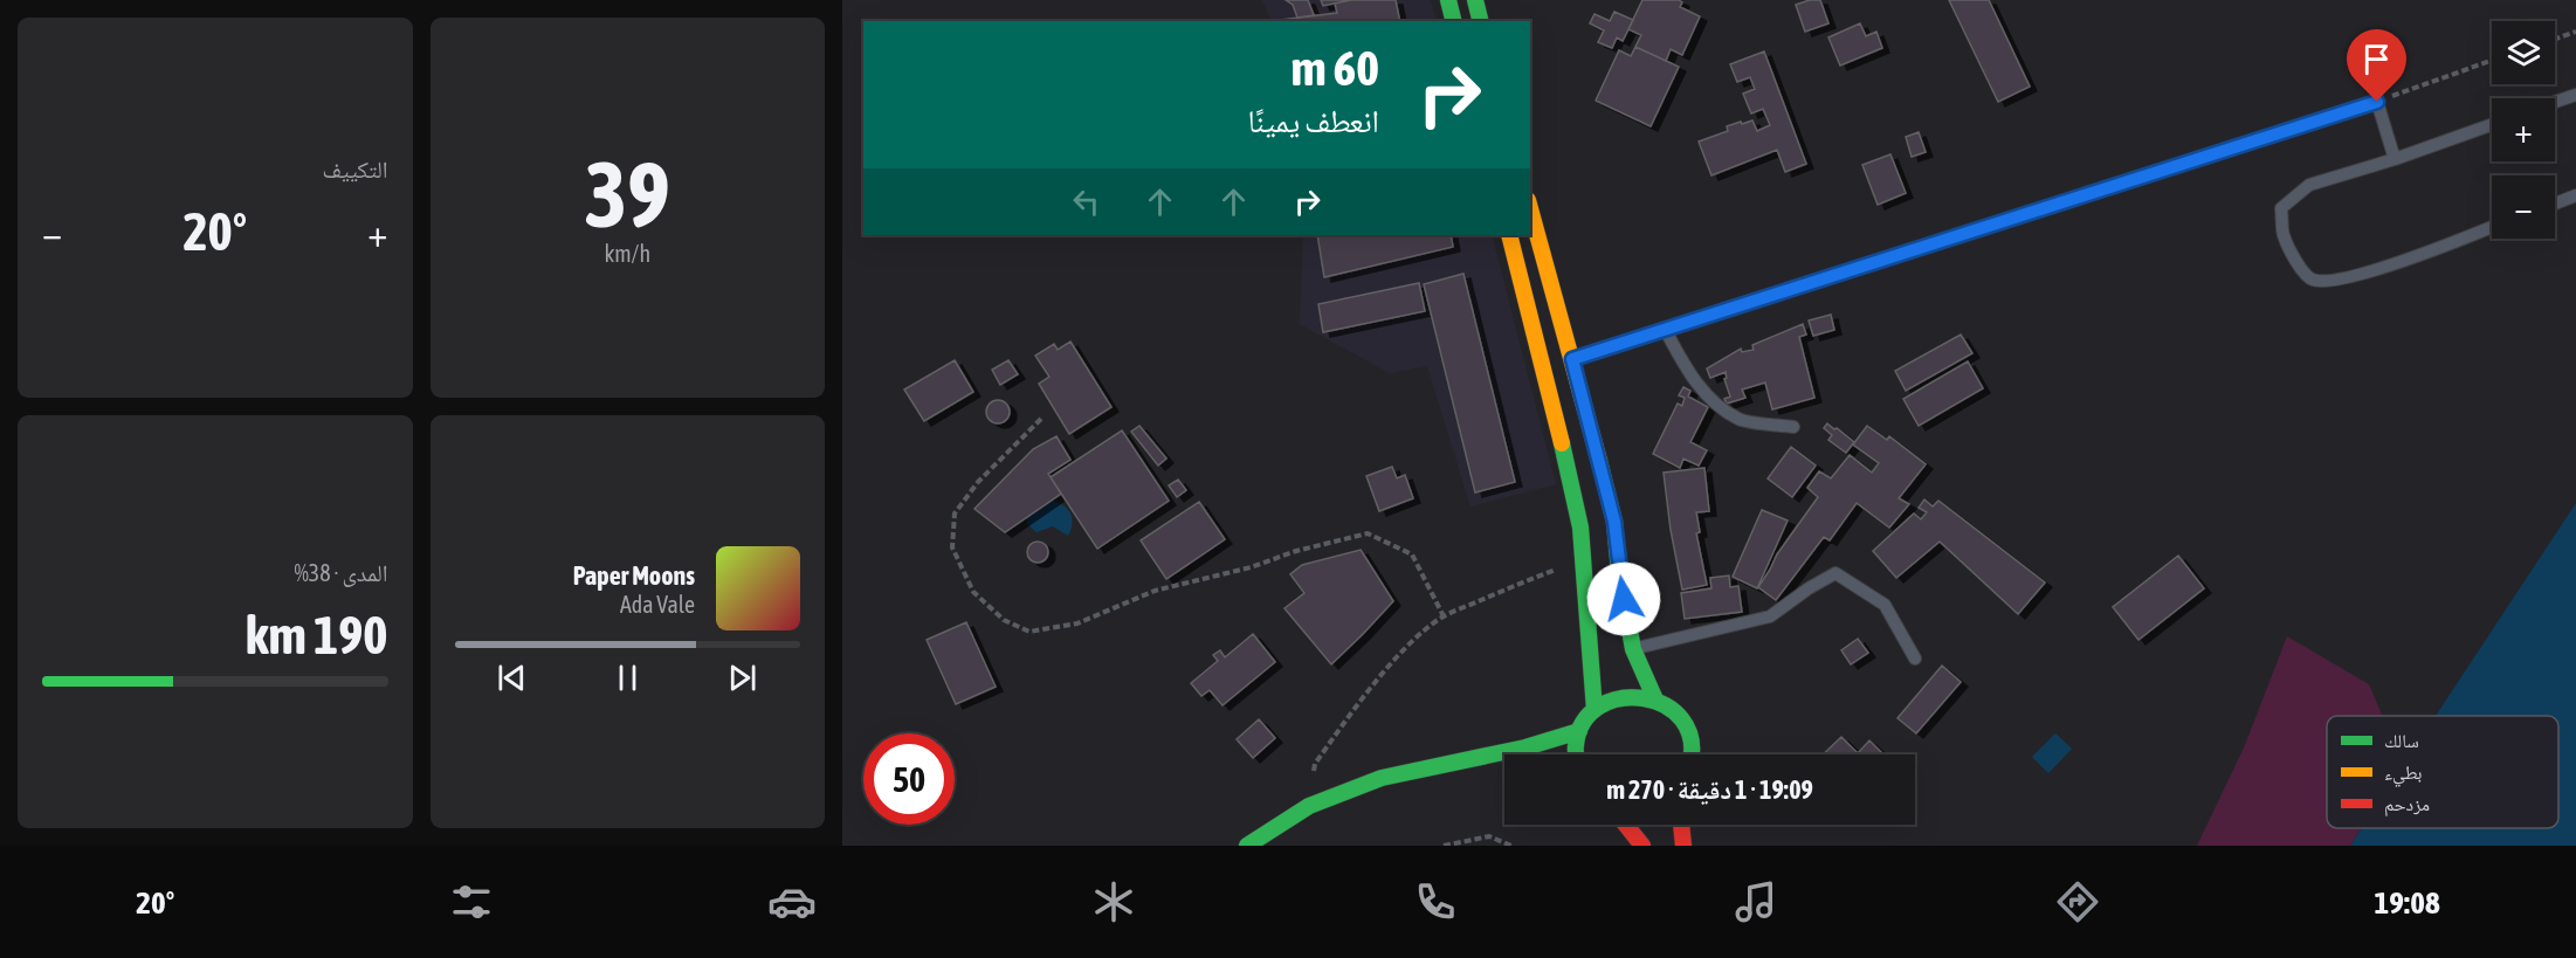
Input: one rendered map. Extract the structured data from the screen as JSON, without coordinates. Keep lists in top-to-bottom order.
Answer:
{
  "legend": ["سالك", "بطيء", "مزدحم"],
  "page": {
    "tile": [
      ["39", "km/h"],
      "التكييف",
      ["المدى · 38%", "190 km"]
    ],
    "map_buttons": ["+", "−"],
    "turn": ["60 m", "انعطف يمينًا"],
    "heat": ["−", "20°", "+"],
    "song": ["Paper Moons", "Ada Vale"],
    "limit": "50",
    "trip": "19:09 · 1 دقيقة · 270 m",
    "tabs": ["19:08", "20°"]
  }
}
